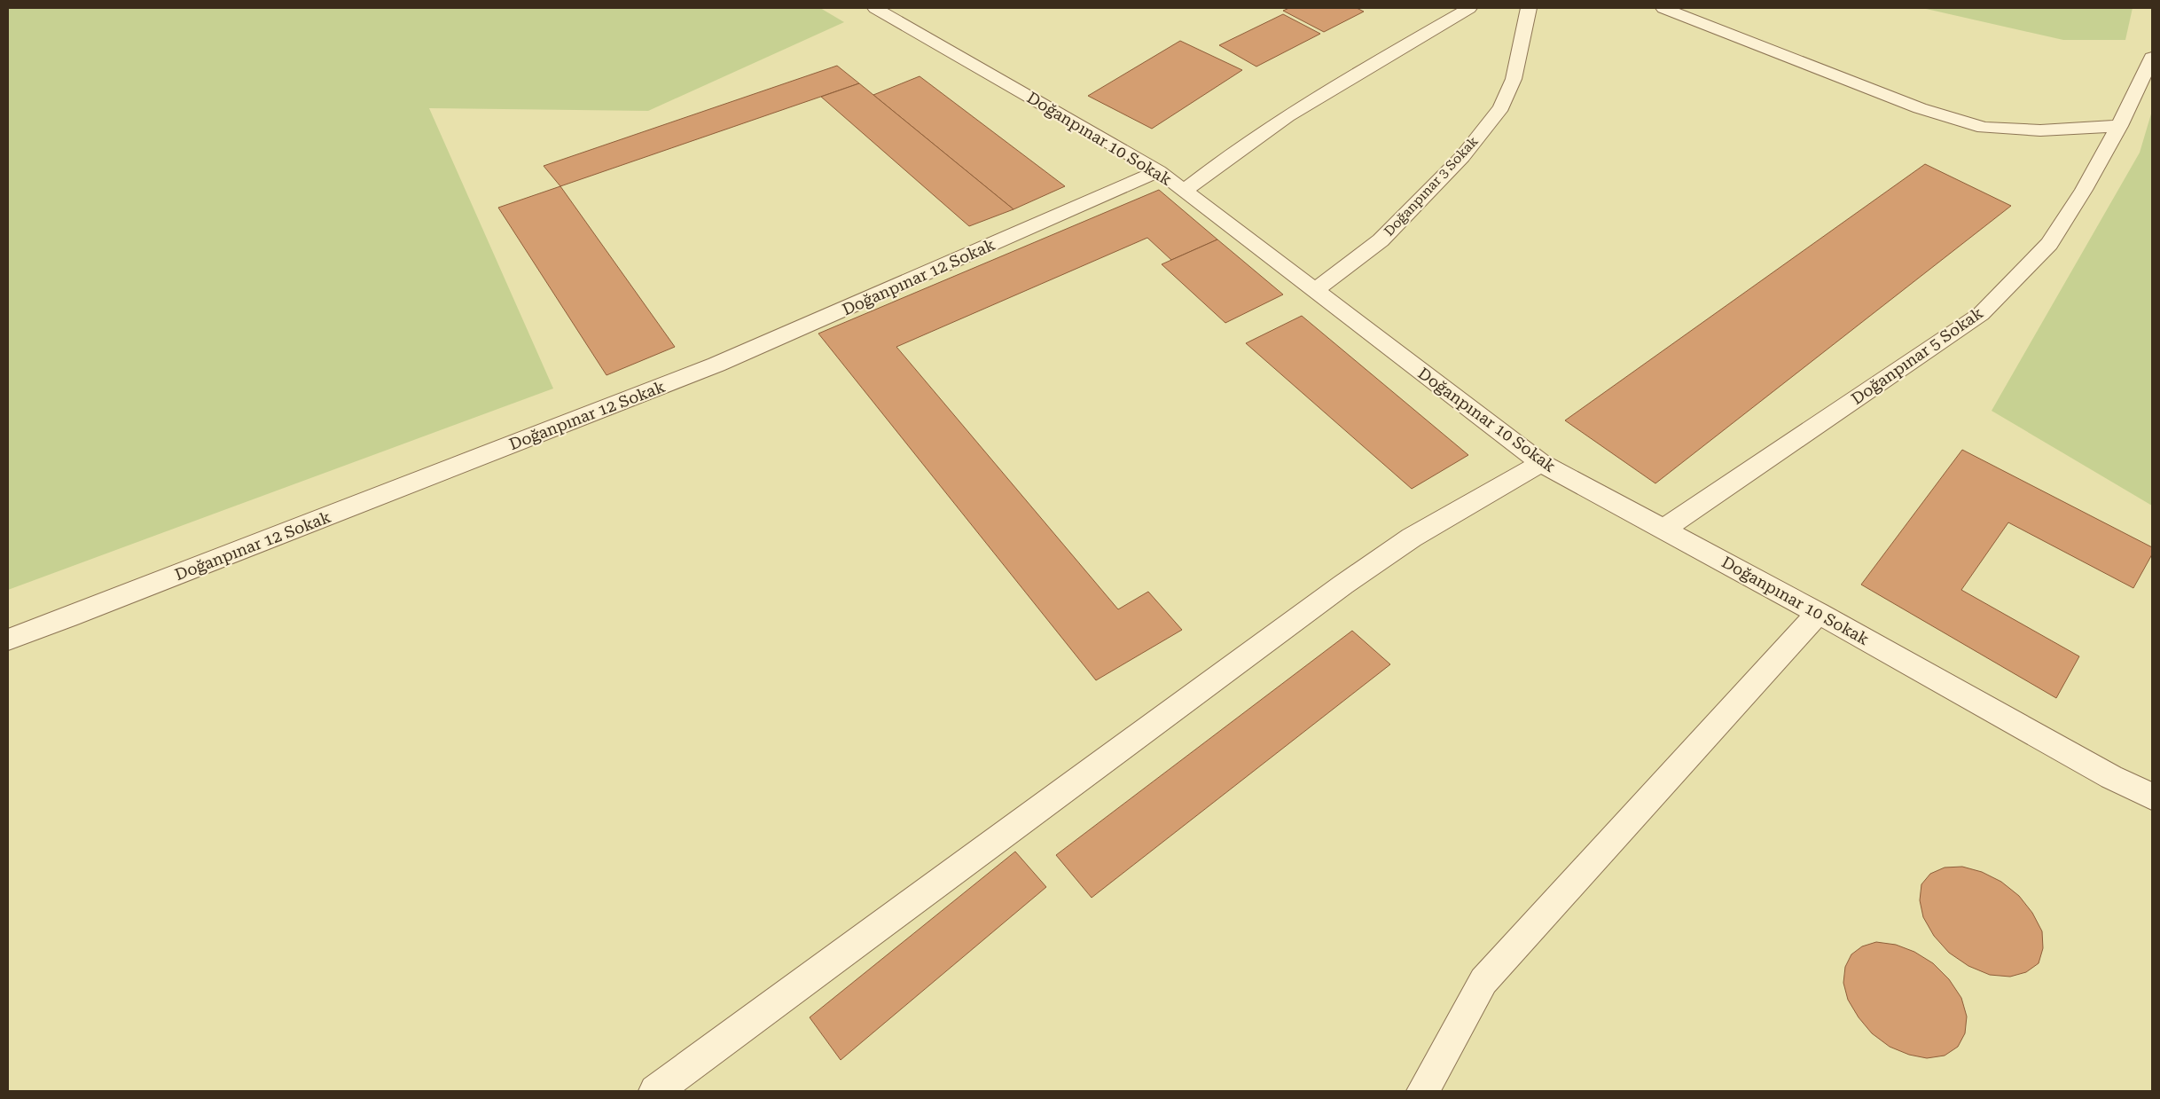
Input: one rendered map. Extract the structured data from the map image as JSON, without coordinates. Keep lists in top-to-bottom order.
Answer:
{
  "streets": {
    "lane": [
      "Doğanpınar 10 Sokak",
      "Doğanpınar 3 Sokak",
      "Doğanpınar 12 Sokak",
      "Doğanpınar 5 Sokak"
    ]
  },
  "crossings": [
    ["Doğanpınar 10 Sokak", "Doğanpınar 3 Sokak"],
    ["Doğanpınar 10 Sokak", "Doğanpınar 12 Sokak"],
    ["Doğanpınar 10 Sokak", "Doğanpınar 5 Sokak"]
  ]
}
